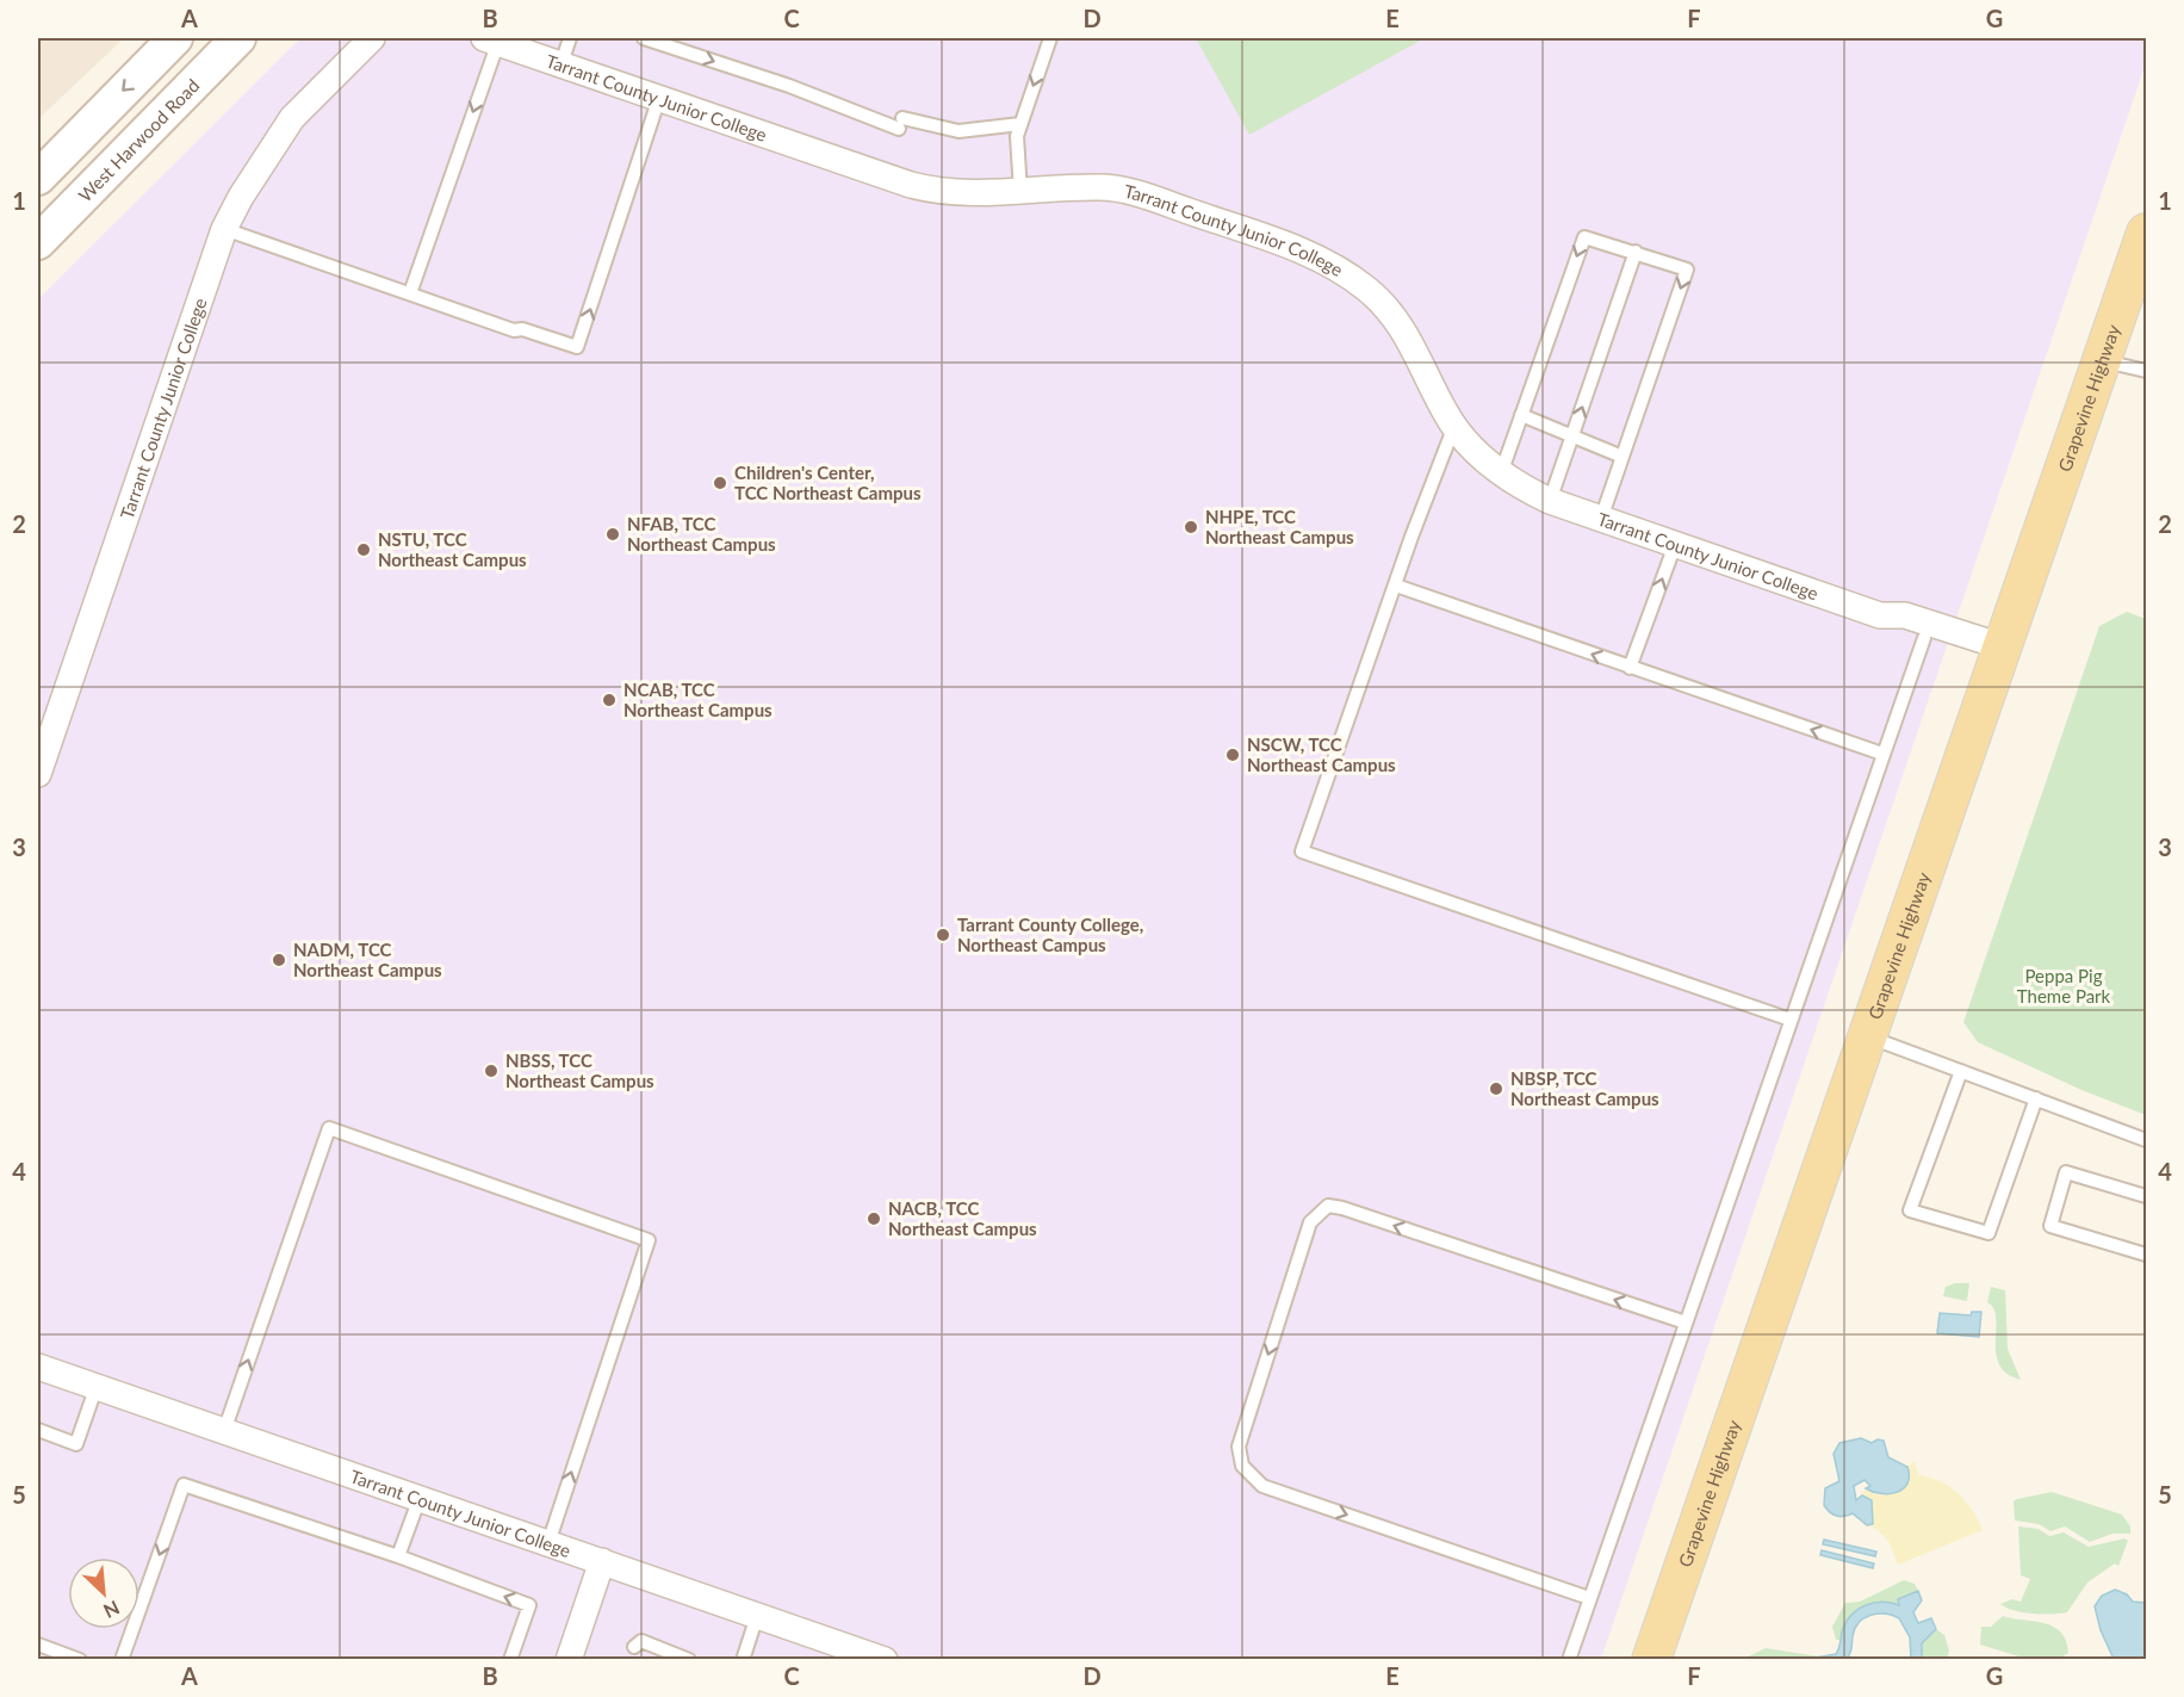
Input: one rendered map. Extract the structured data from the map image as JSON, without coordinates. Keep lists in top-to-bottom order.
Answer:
{
  "streets": {
    "main road": ["West Harwood Road", "Grapevine Highway"],
    "street": ["Tarrant County Junior College"]
  },
  "crossings": [
    ["Tarrant County Junior College", "Grapevine Highway"]
  ],
  "parks": ["Peppa Pig Theme Park"],
  "places": [
    "Children's Center, TCC Northeast Campus",
    "NHPE, TCC Northeast Campus",
    "NFAB, TCC Northeast Campus",
    "NSTU, TCC Northeast Campus",
    "NCAB, TCC Northeast Campus",
    "NSCW, TCC Northeast Campus",
    "Tarrant County College, Northeast Campus",
    "NADM, TCC Northeast Campus",
    "NBSS, TCC Northeast Campus",
    "NBSP, TCC Northeast Campus",
    "NACB, TCC Northeast Campus"
  ],
  "north": "bottom right",
  "grid": {
    "columns": [
      "A",
      "B",
      "C",
      "D",
      "E",
      "F",
      "G"
    ],
    "rows": [
      "1",
      "2",
      "3",
      "4",
      "5"
    ]
  }
}
